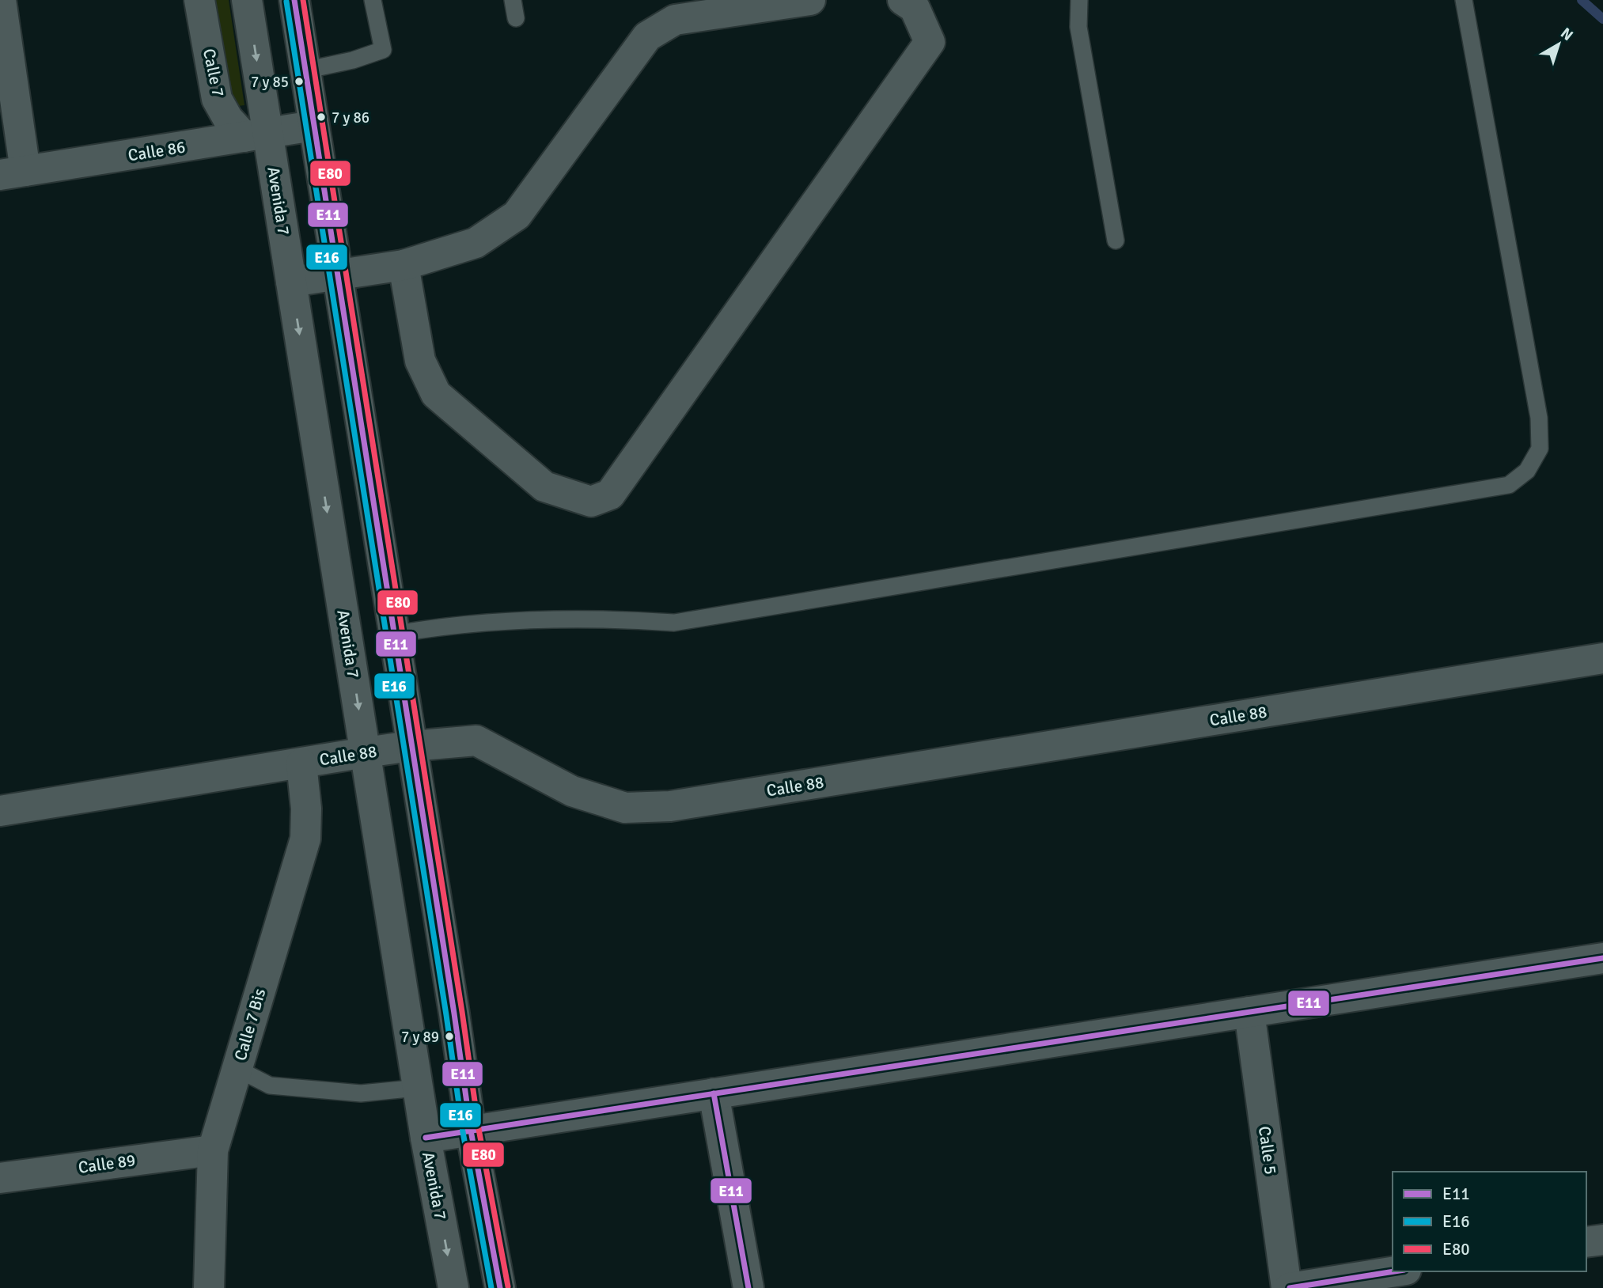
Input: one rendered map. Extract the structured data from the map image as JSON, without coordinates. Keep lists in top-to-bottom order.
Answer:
{
  "streets": {
    "street": [
      "Calle 7",
      "Calle 86",
      "Avenida 7",
      "Calle 88",
      "Calle 7 Bis",
      "Calle 5",
      "Calle 89"
    ]
  },
  "crossings": [
    ["Calle 7", "Calle 86"],
    ["Calle 7", "Avenida 7"],
    ["Calle 86", "Avenida 7"],
    ["Avenida 7", "Calle 88"],
    ["Calle 88", "Calle 7 Bis"],
    ["Calle 7 Bis", "Calle 89"]
  ],
  "places": ["7 y 85", "7 y 86", "7 y 89"],
  "lines": ["transit line E11", "transit line E80", "transit line E16"],
  "legend": ["E11", "E16", "E80"],
  "north": "top right"
}
